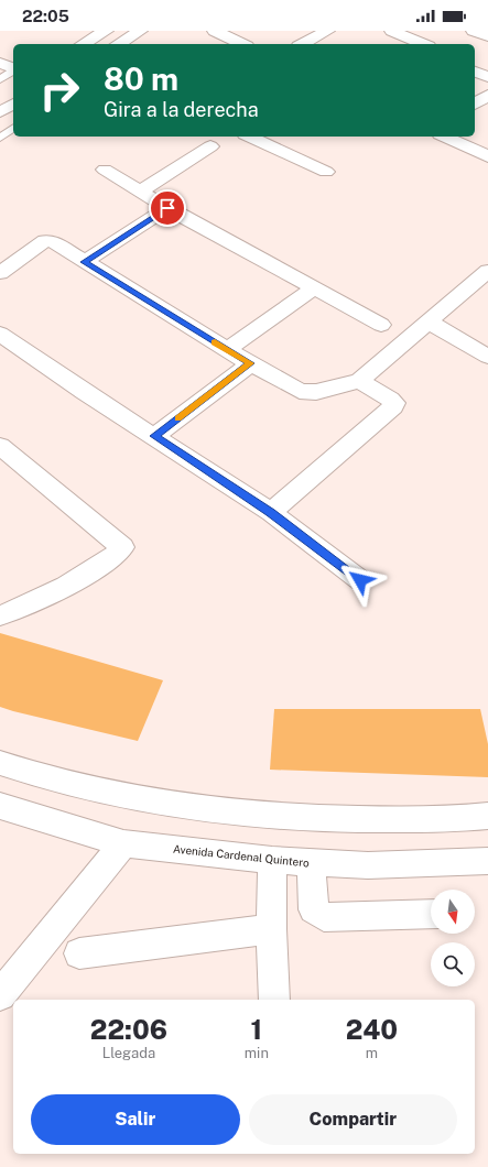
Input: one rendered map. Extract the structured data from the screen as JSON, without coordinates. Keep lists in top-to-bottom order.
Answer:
{
  "streets": {
    "street": ["Avenida Cardenal Quintero"]
  },
  "north": "bottom",
  "page": {
    "status": "22:05",
    "turn": ["80 m", "Gira a la derecha"],
    "eta": [
      "22:06",
      "Llegada",
      "1",
      "min",
      "240",
      "m"
    ],
    "buttons": ["Salir", "Compartir"]
  }
}
